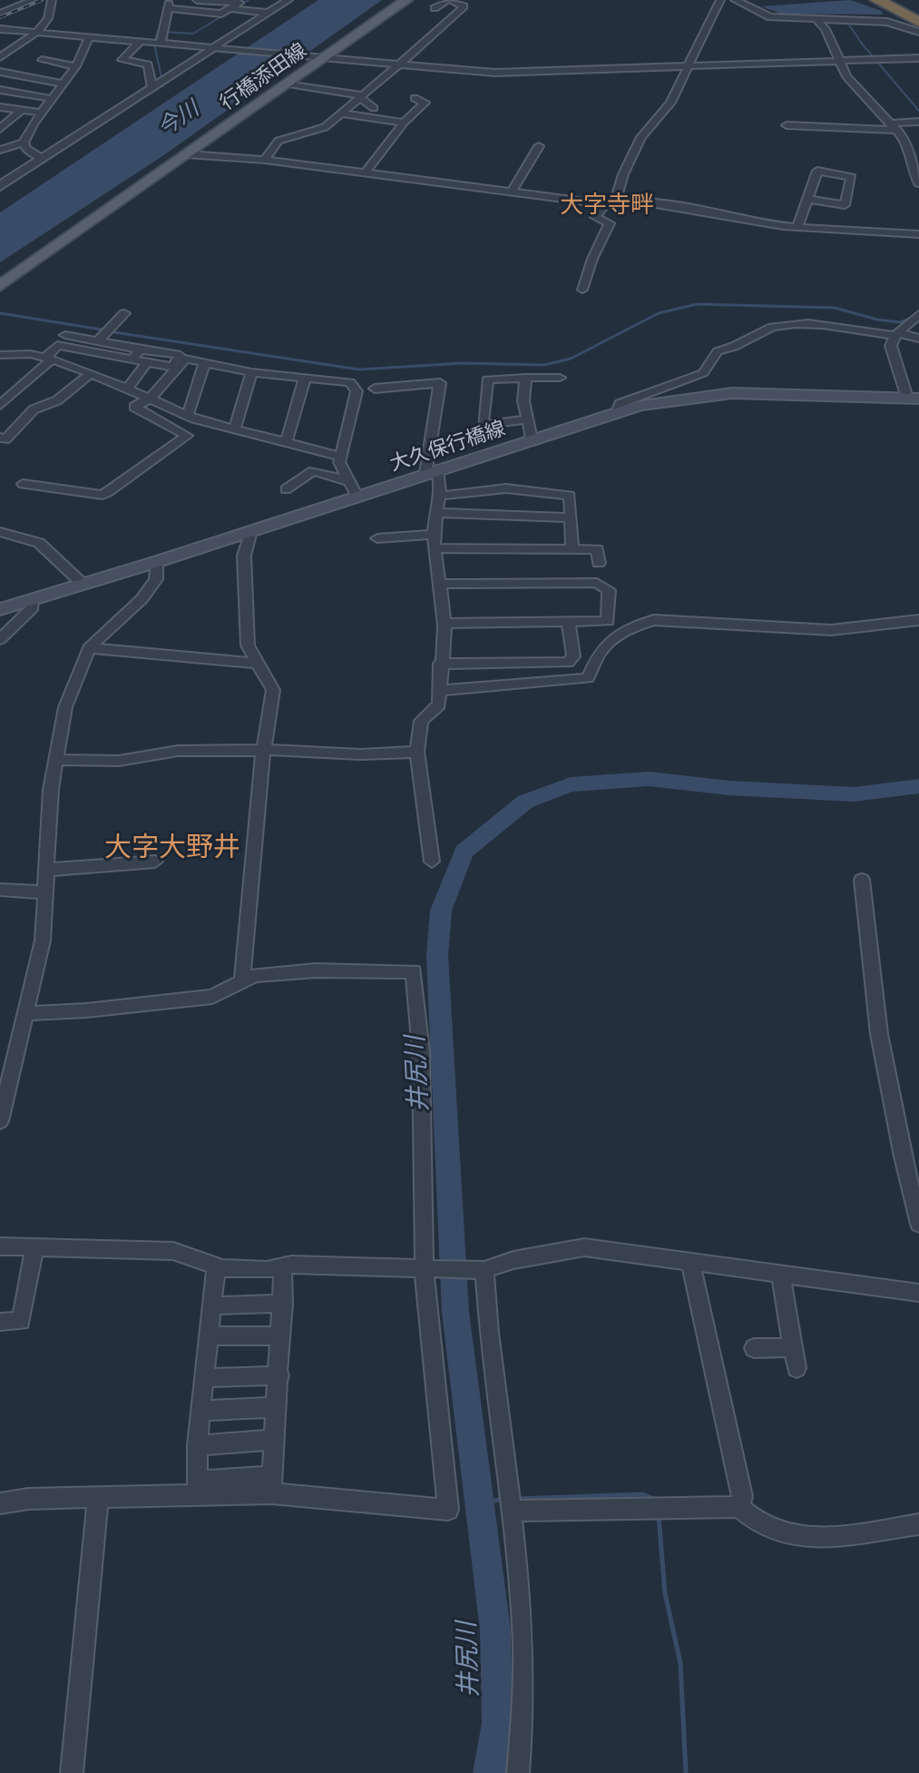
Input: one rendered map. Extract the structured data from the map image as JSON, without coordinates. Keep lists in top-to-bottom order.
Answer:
{
  "streets": {
    "main road": ["行橋添田線", "大久保行橋線"]
  },
  "districts": ["大字寺畔", "大字大野井"],
  "water": ["今川", "井尻川"]
}
